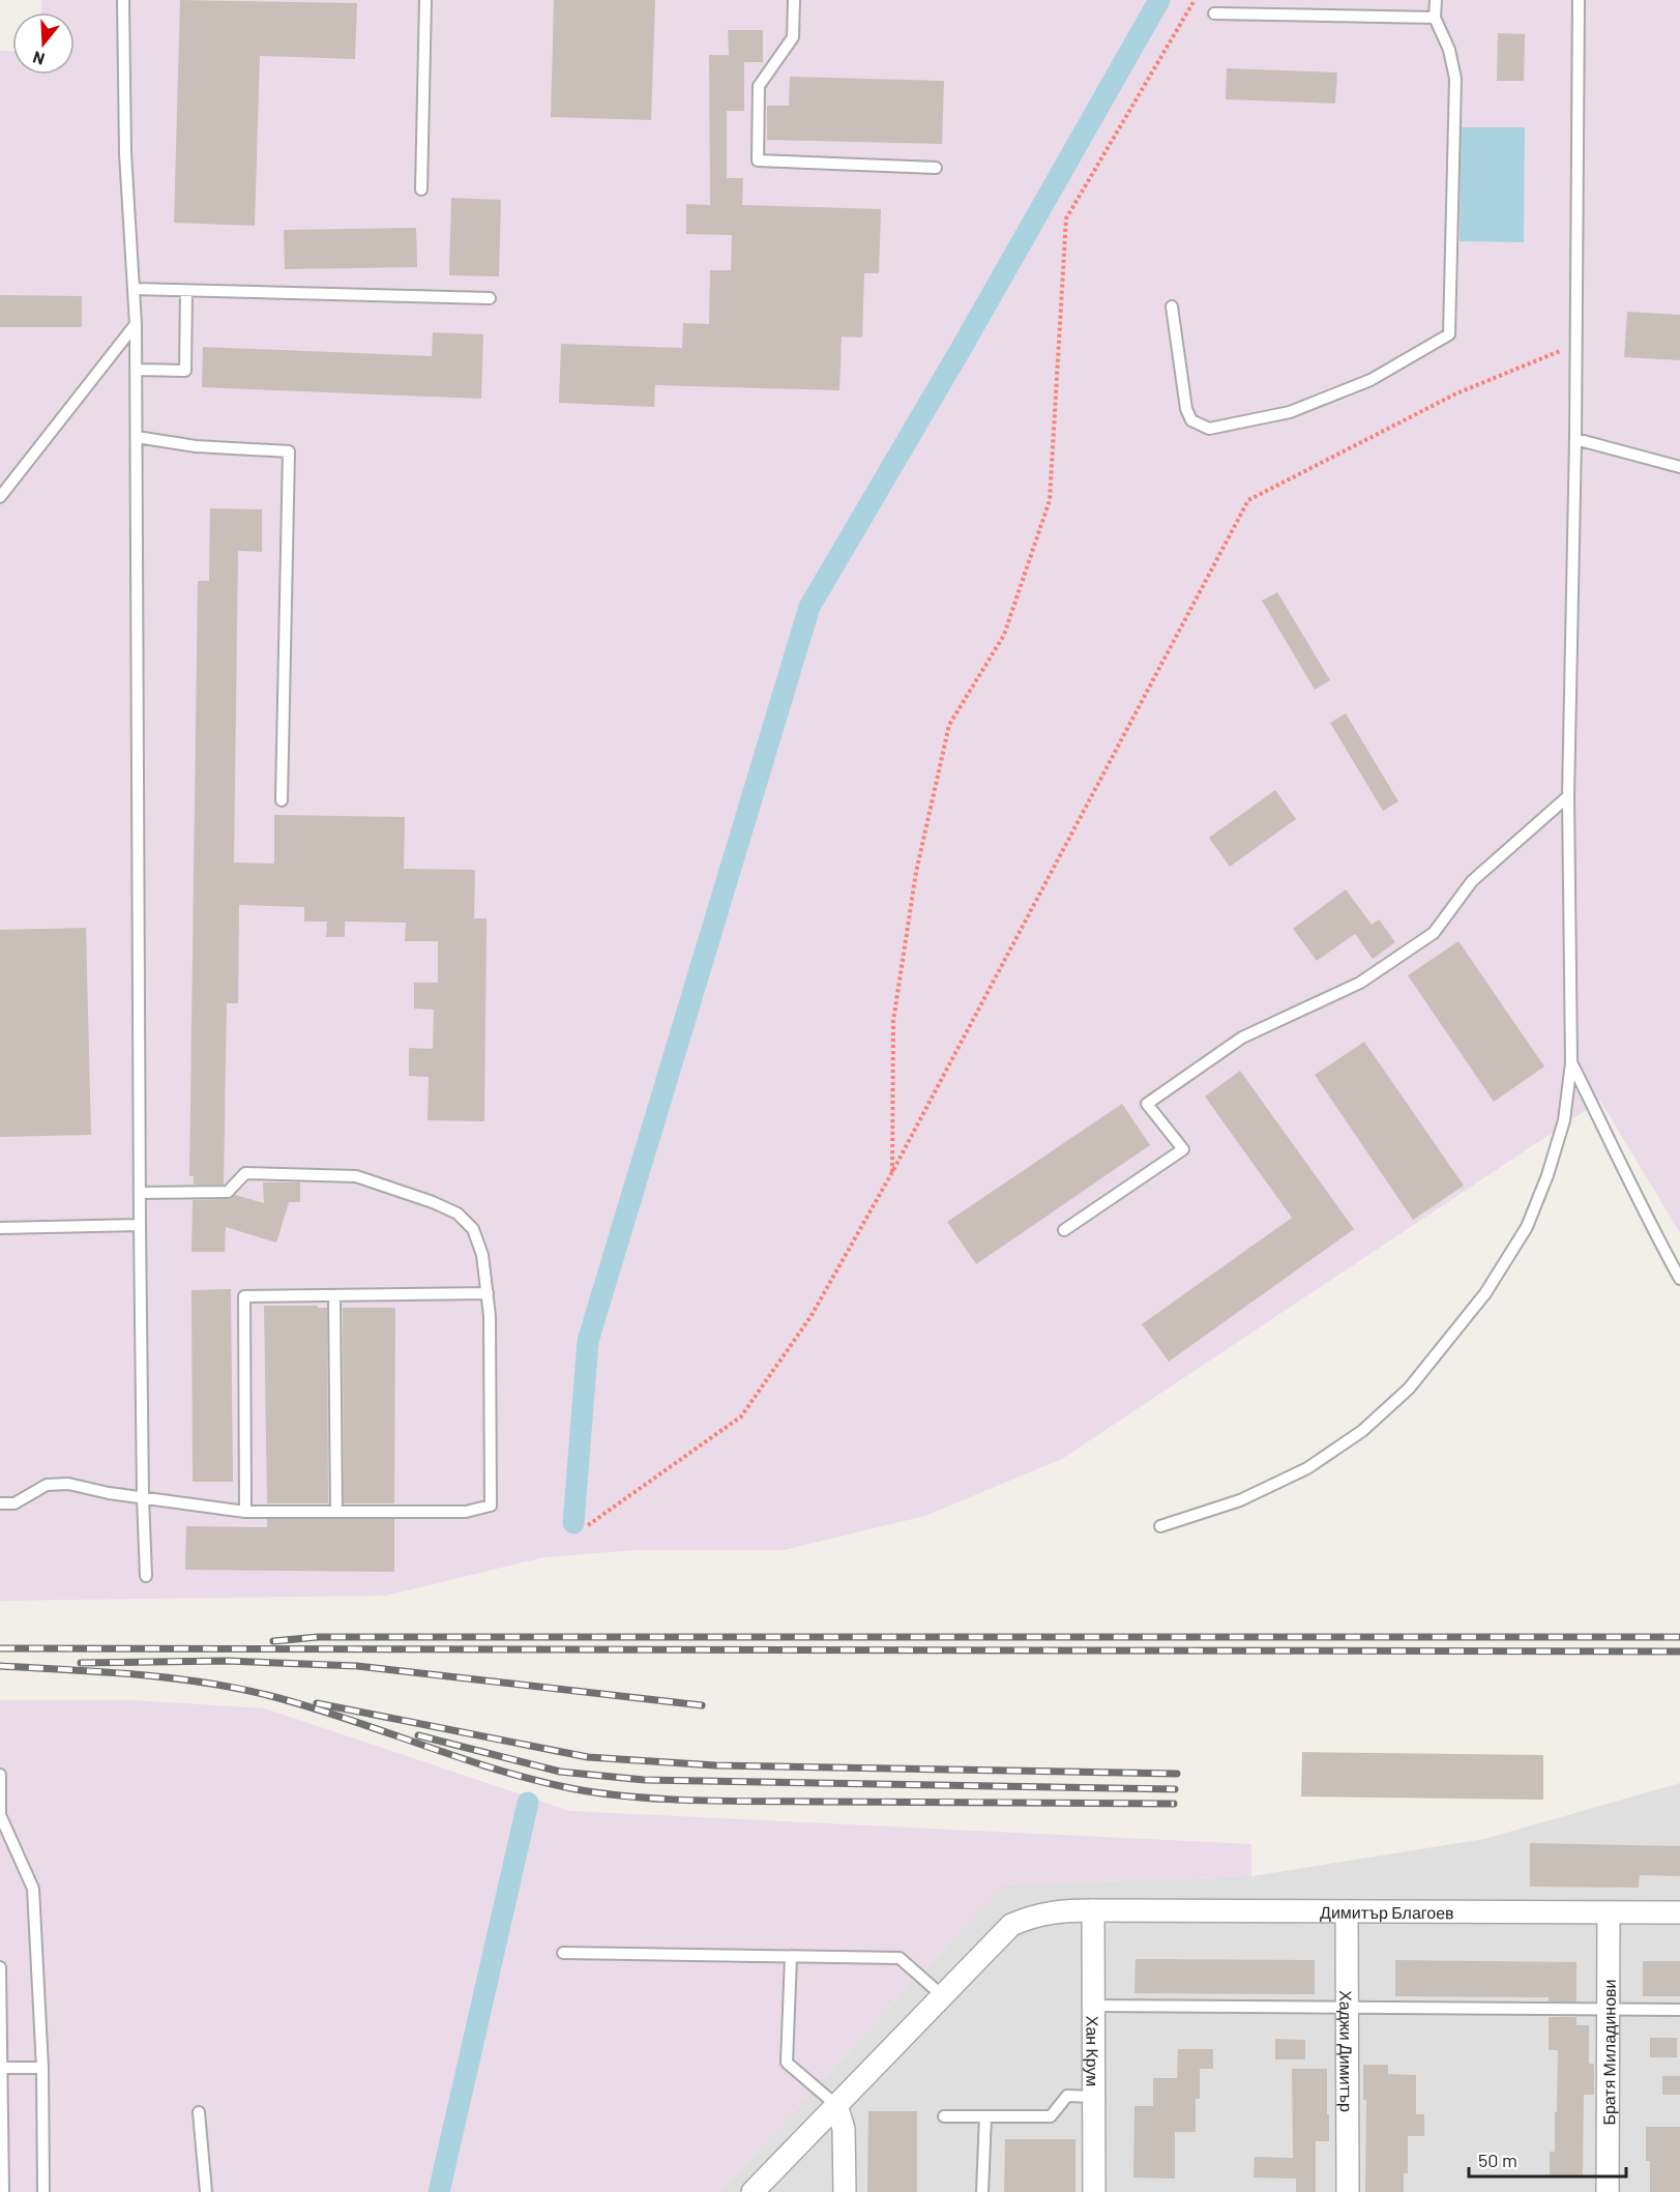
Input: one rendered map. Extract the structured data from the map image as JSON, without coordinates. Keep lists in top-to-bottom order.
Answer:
{
  "streets": {
    "street": [
      "Димитър Благоев",
      "Хан Крум",
      "Хаджи Димитър",
      "Братя Миладинови"
    ]
  },
  "crossings": [
    ["Димитър Благоев", "Хан Крум"],
    ["Димитър Благоев", "Хаджи Димитър"],
    ["Димитър Благоев", "Братя Миладинови"]
  ],
  "scale_bar": "50 m",
  "north": "bottom"
}
